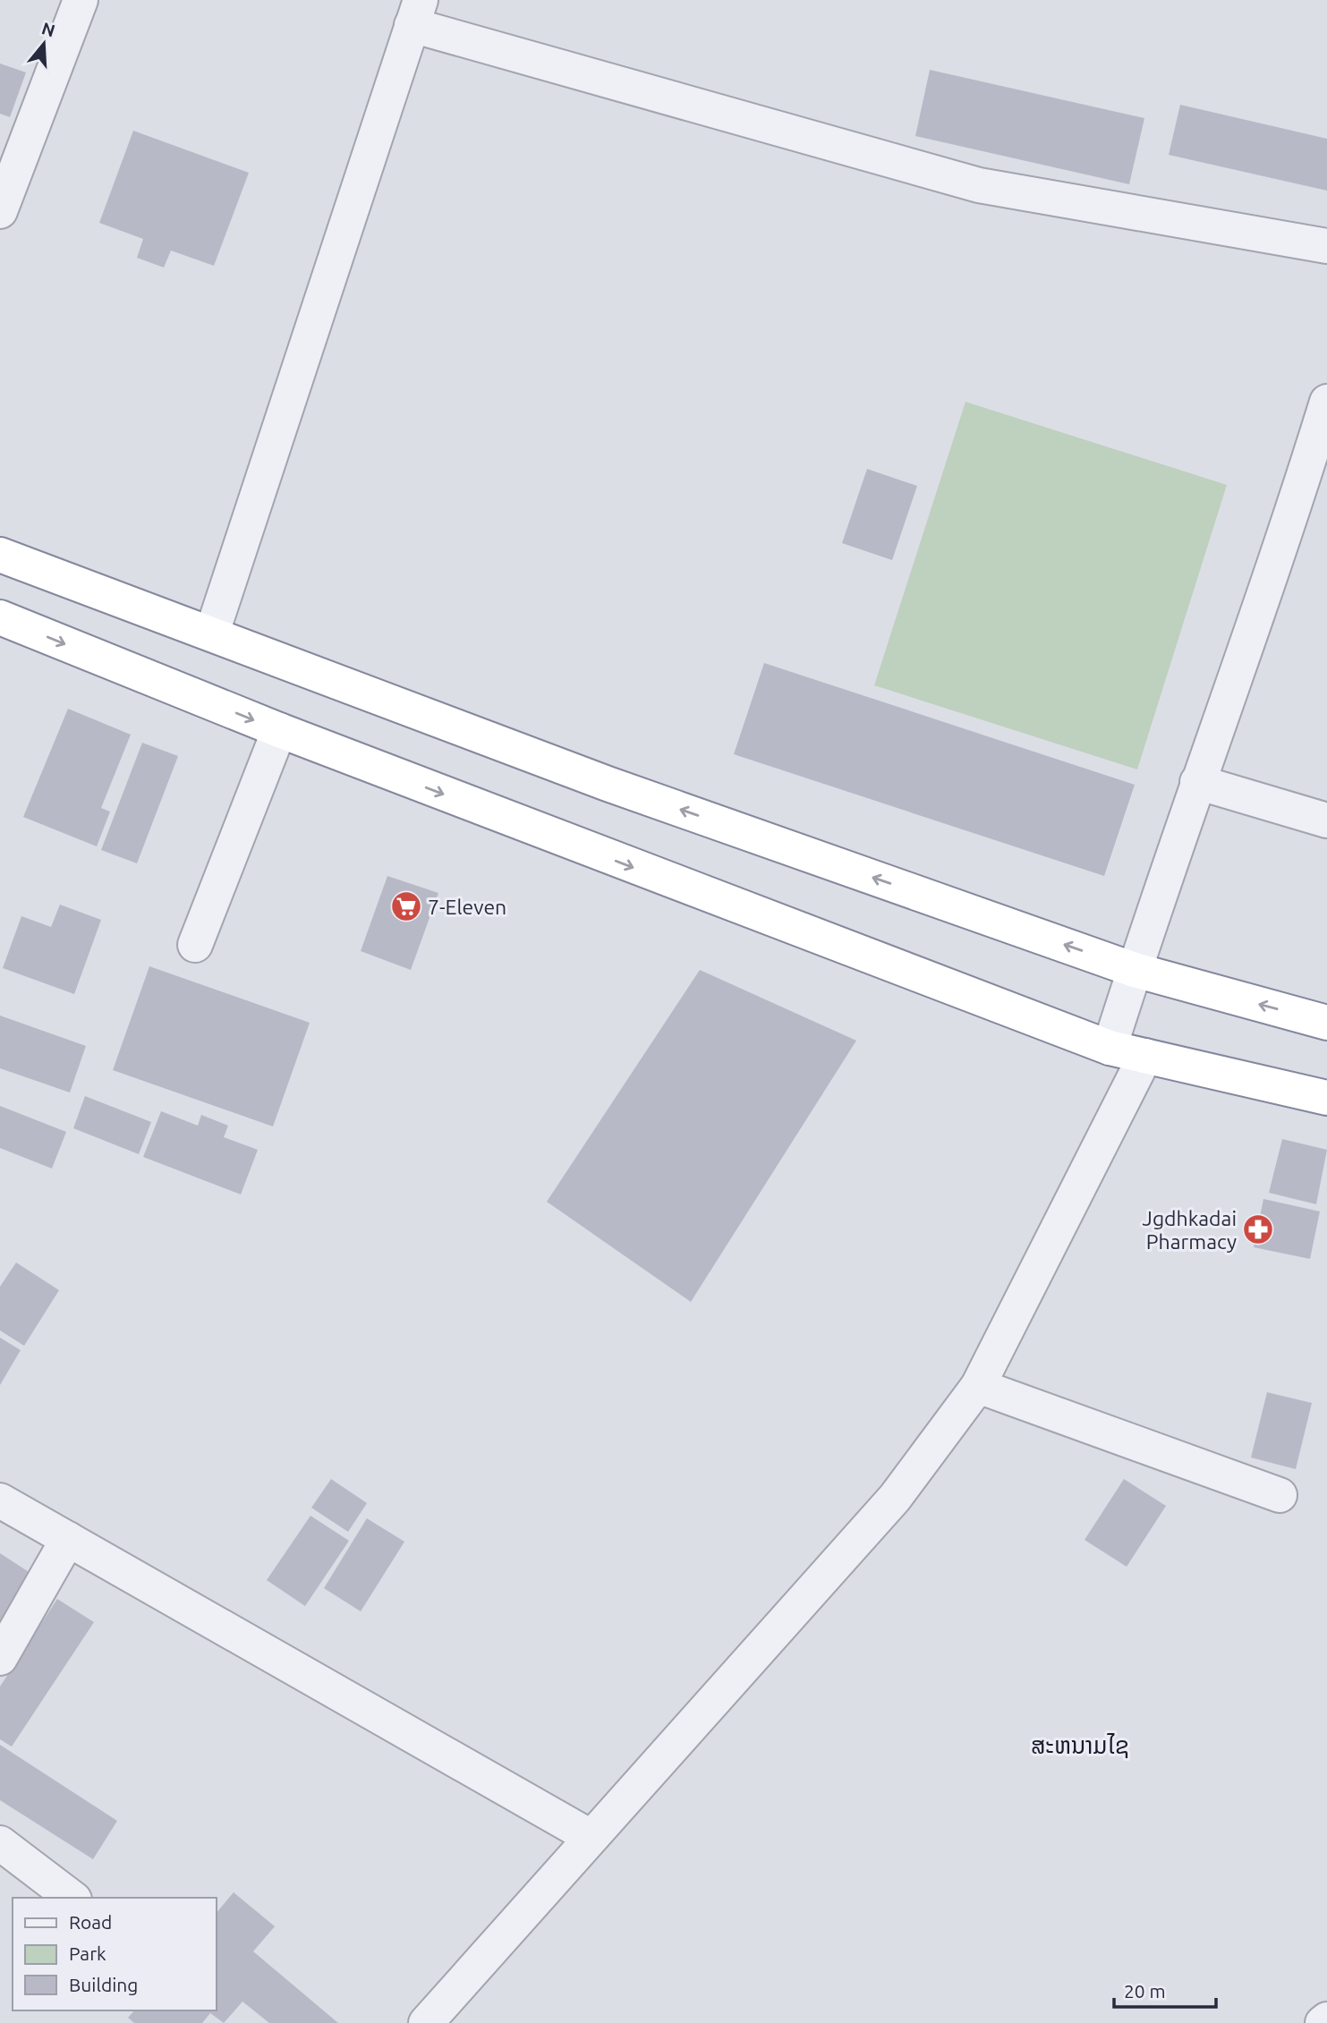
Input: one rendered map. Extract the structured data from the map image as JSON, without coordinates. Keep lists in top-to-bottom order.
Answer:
{
  "districts": ["ສະຫນາມໄຊ"],
  "places": {
    "supermarket": ["7-Eleven"],
    "pharmacy": ["Jgdhkadai Pharmacy"]
  },
  "legend": ["Road", "Park", "Building"],
  "scale_bar": "20 m",
  "north": "top"
}
